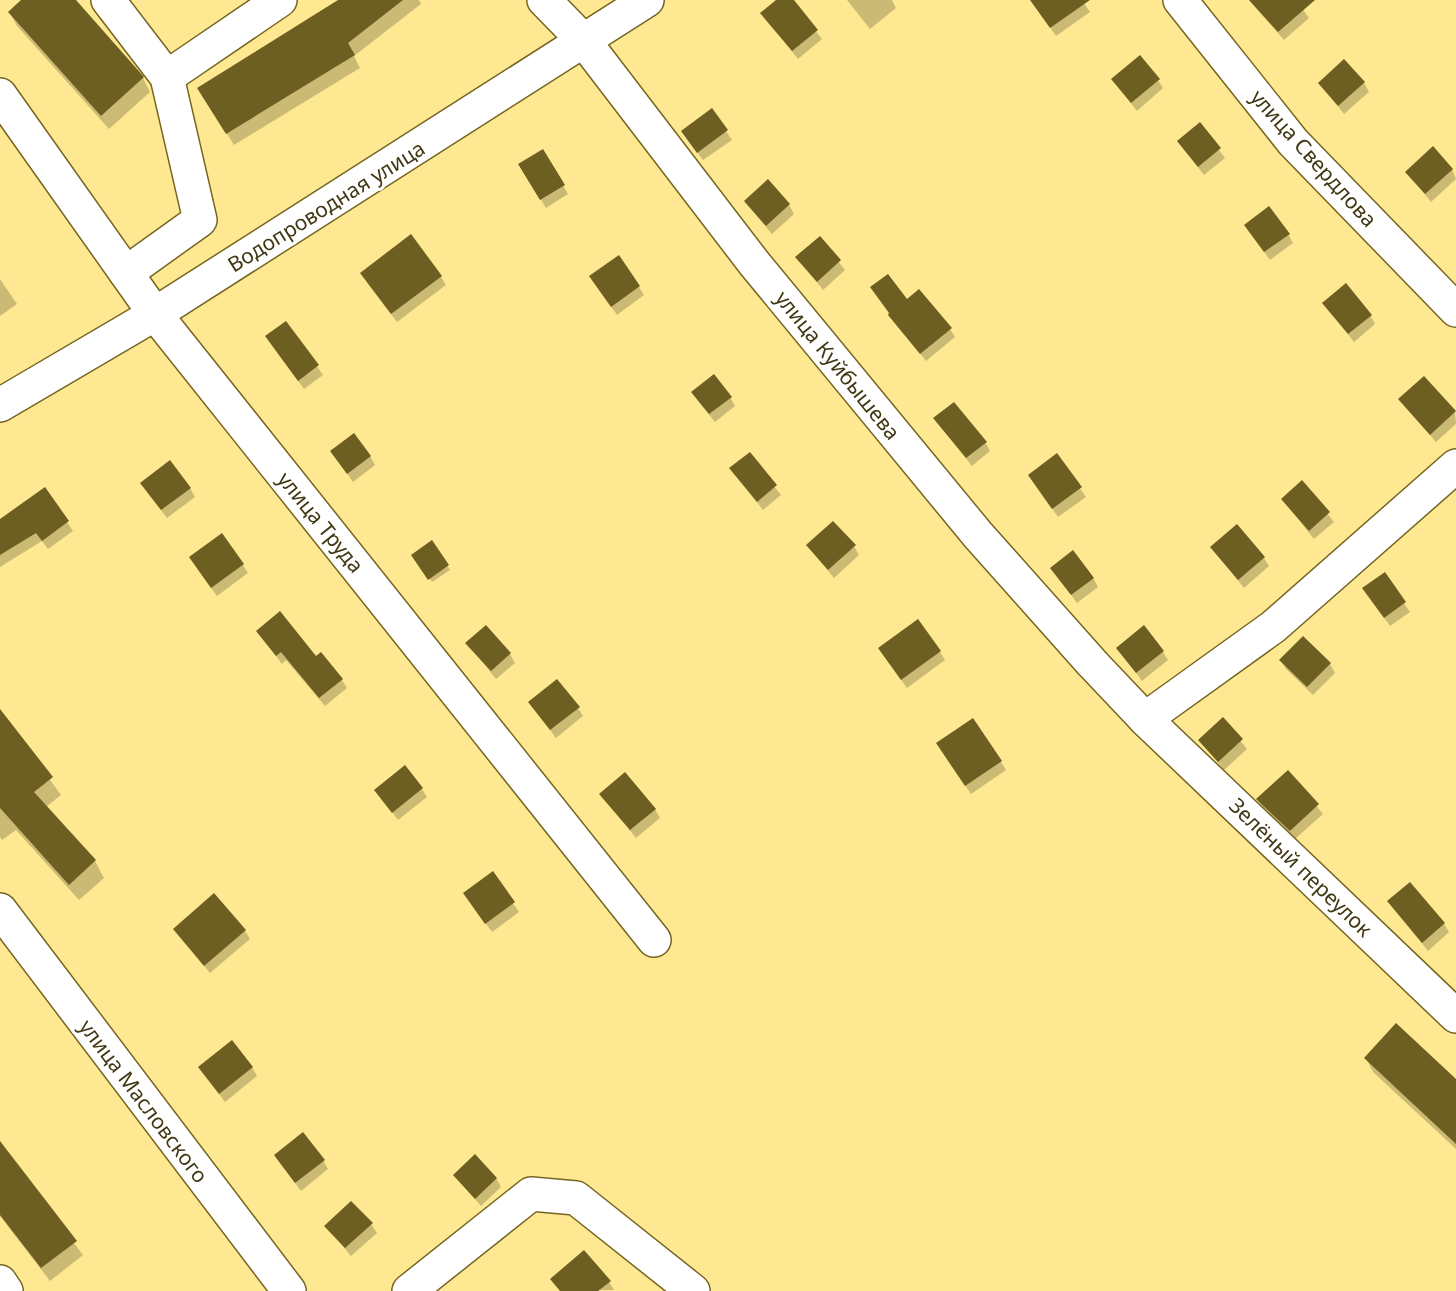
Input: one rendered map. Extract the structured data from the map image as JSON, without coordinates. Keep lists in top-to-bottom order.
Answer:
{
  "streets": {
    "street": [
      "улица Свердлова",
      "Водопроводная улица",
      "улица Куйбышева",
      "улица Труда",
      "Зелёный переулок",
      "улица Масловского"
    ]
  },
  "crossings": [
    ["Водопроводная улица", "улица Куйбышева"],
    ["Водопроводная улица", "улица Труда"],
    ["улица Куйбышева", "Зелёный переулок"]
  ]
}
